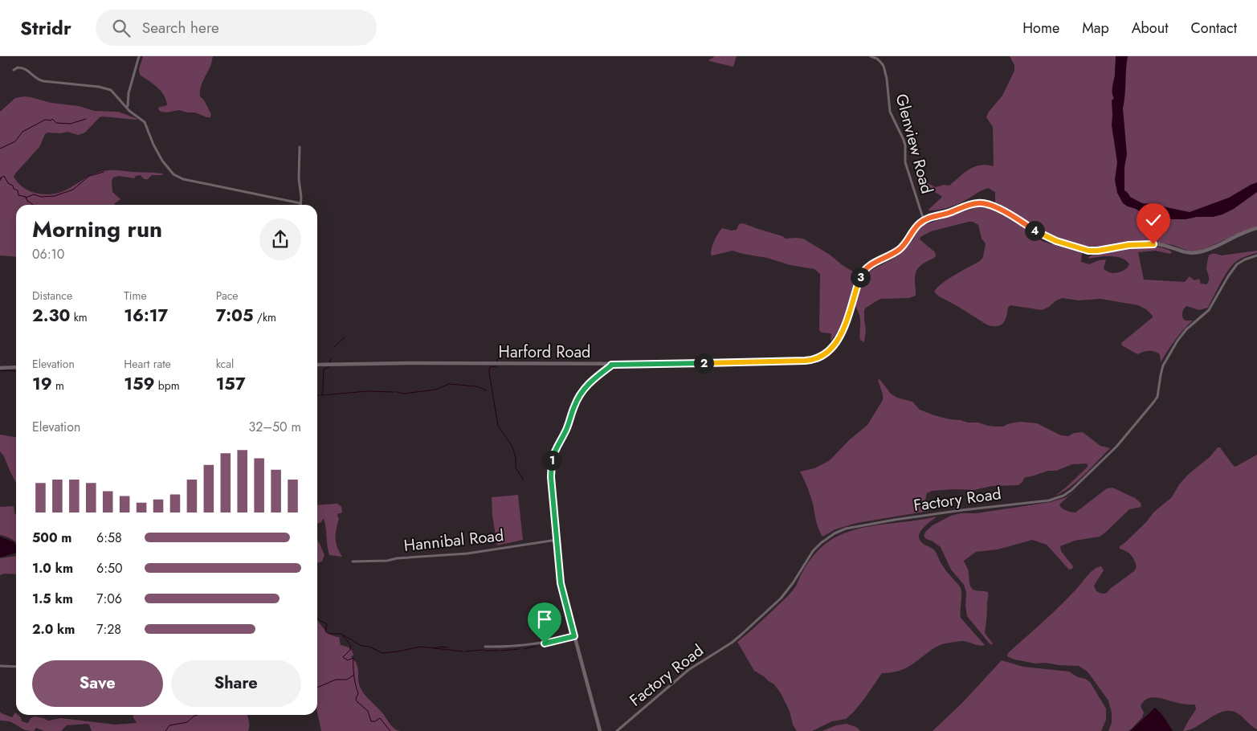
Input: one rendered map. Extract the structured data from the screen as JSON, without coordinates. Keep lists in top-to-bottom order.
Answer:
{
  "streets": {
    "main road": ["Harford Road"],
    "street": ["Glenview Road", "Factory Road", "Hannibal Road"]
  },
  "crossings": [
    ["Glenview Road", "Harford Road"]
  ],
  "page": {
    "header": "Stridr",
    "search": "Search here",
    "nav": [
      "Home",
      "Map",
      "About",
      "Contact"
    ],
    "heading": ["Morning run", "06:10"],
    "pins": [
      "4",
      "3",
      "2",
      "1"
    ],
    "stats": [
      ["Distance", "2.30 km"],
      ["Time", "16:17"],
      ["Pace", "7:05 /km"],
      ["Elevation", "19 m"],
      ["Heart rate", "159 bpm"],
      ["kcal", "157"]
    ],
    "chart": ["Elevation", "32–50 m"],
    "list": [
      {
        "name": "500 m",
        "note": "6:58"
      },
      {
        "name": "1.0 km",
        "note": "6:50"
      },
      {
        "name": "1.5 km",
        "note": "7:06"
      },
      {
        "name": "2.0 km",
        "note": "7:28"
      }
    ],
    "buttons": ["Save", "Share"]
  }
}
